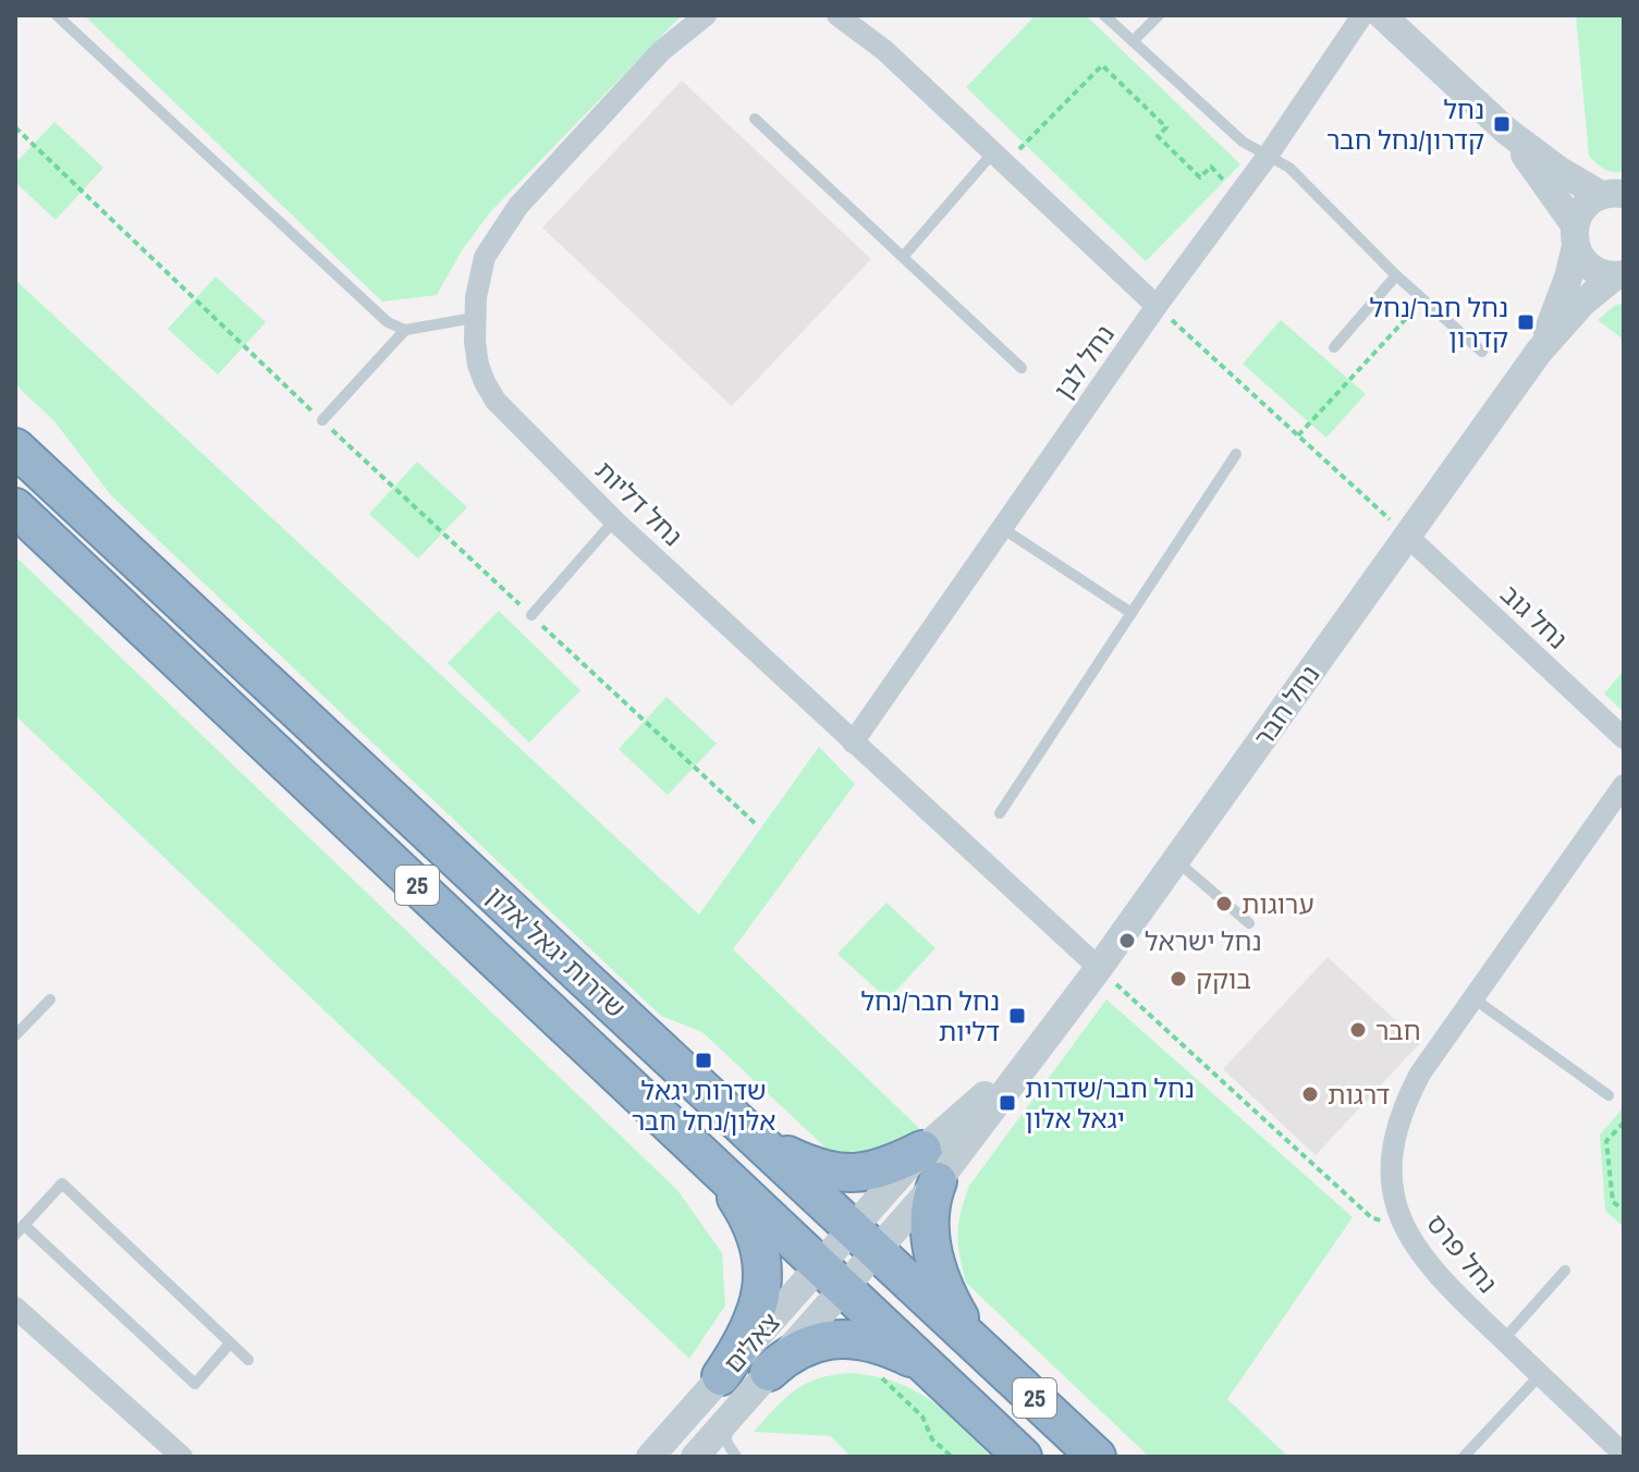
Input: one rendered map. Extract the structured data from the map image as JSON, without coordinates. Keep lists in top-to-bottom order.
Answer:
{
  "streets": {
    "highway": ["25", "שדרות יגאל אלון"],
    "street": [
      "נחל לבן",
      "נחל דליות",
      "נחל גוב",
      "נחל חבר",
      "נחל פרס",
      "צאלים"
    ]
  },
  "crossings": [
    ["נחל לבן", "נחל דליות"],
    ["נחל דליות", "נחל חבר"],
    ["נחל גוב", "נחל חבר"],
    ["נחל חבר", "שדרות יגאל אלון"],
    ["נחל חבר", "צאלים"],
    ["שדרות יגאל אלון", "צאלים"]
  ],
  "places": {
    "transit": [
      "נחל קדרון/נחל חבר",
      "נחל חבר/נחל קדרון",
      "נחל חבר/נחל דליות",
      "שדרות יגאל אלון/נחל חבר",
      "נחל חבר/שדרות יגאל אלון"
    ],
    "other": [
      "ערוגות",
      "נחל ישראל",
      "בוקק",
      "חבר",
      "דרגות"
    ]
  }
}
